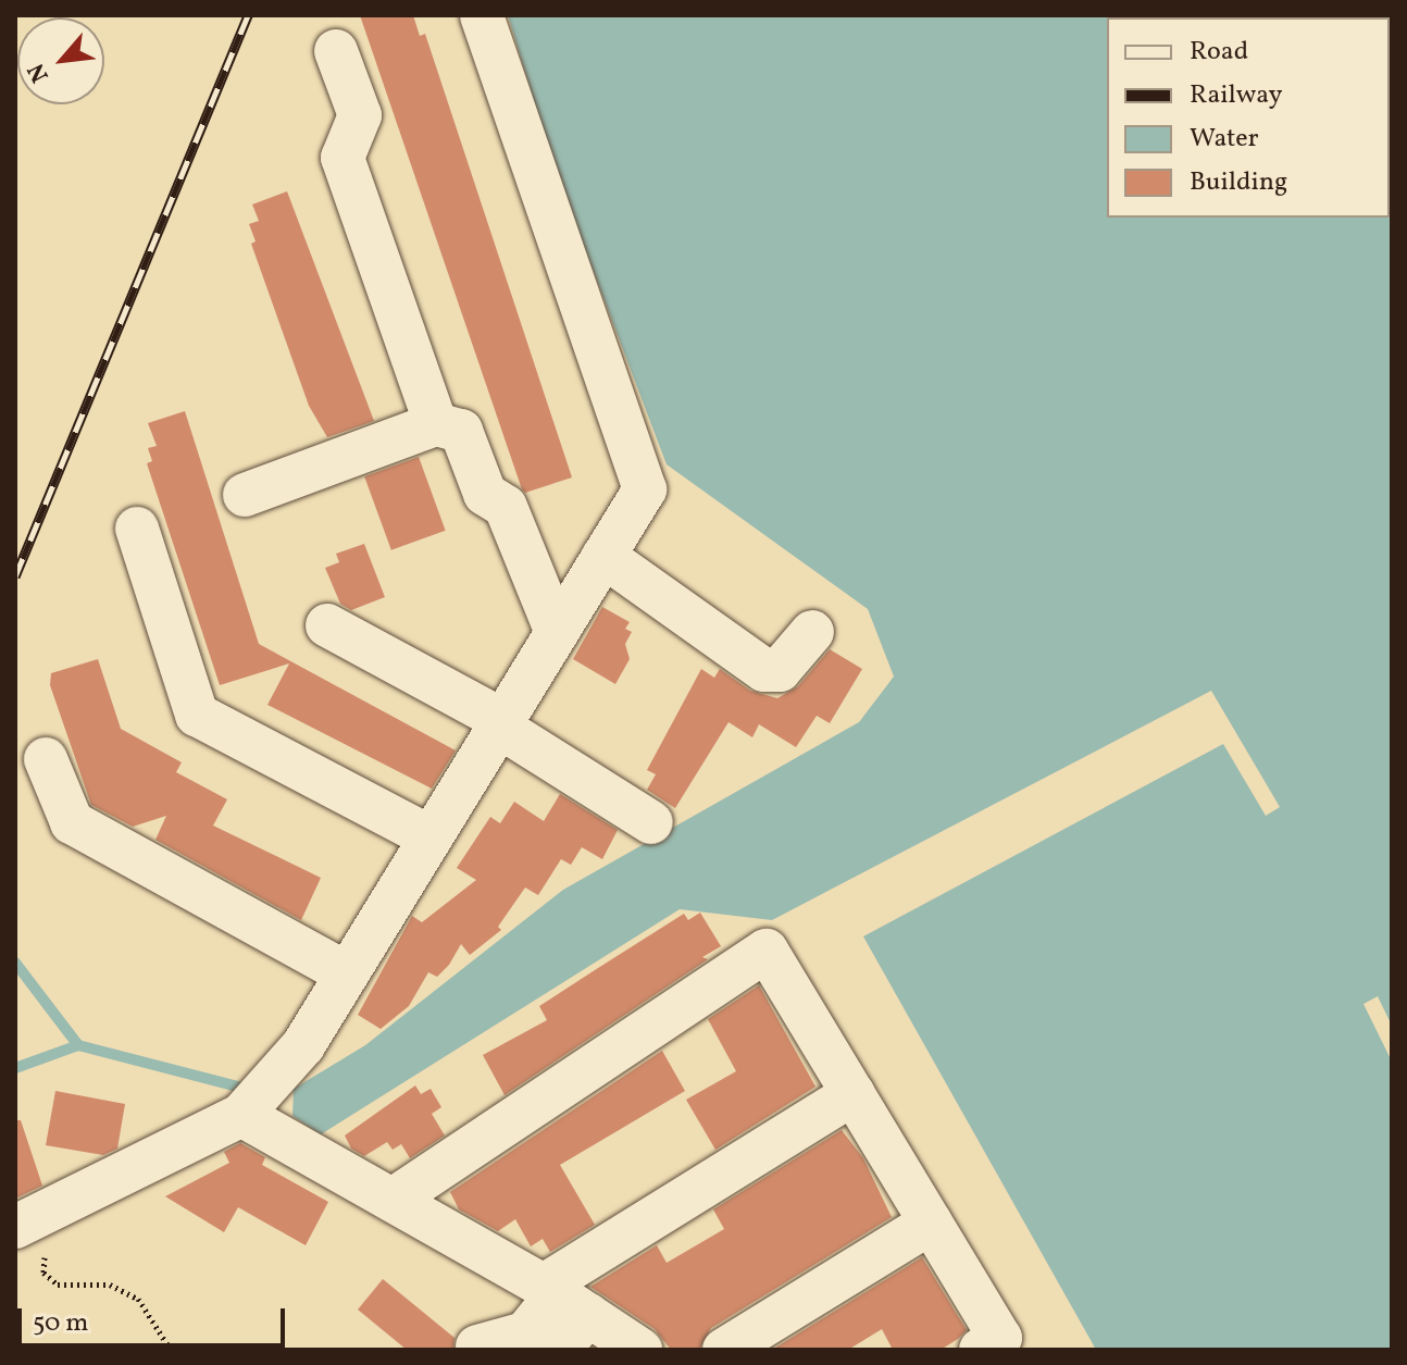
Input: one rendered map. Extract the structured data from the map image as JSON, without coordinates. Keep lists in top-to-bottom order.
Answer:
{
  "legend": [
    "Road",
    "Railway",
    "Water",
    "Building"
  ],
  "scale_bar": "50 m",
  "north": "bottom left"
}
